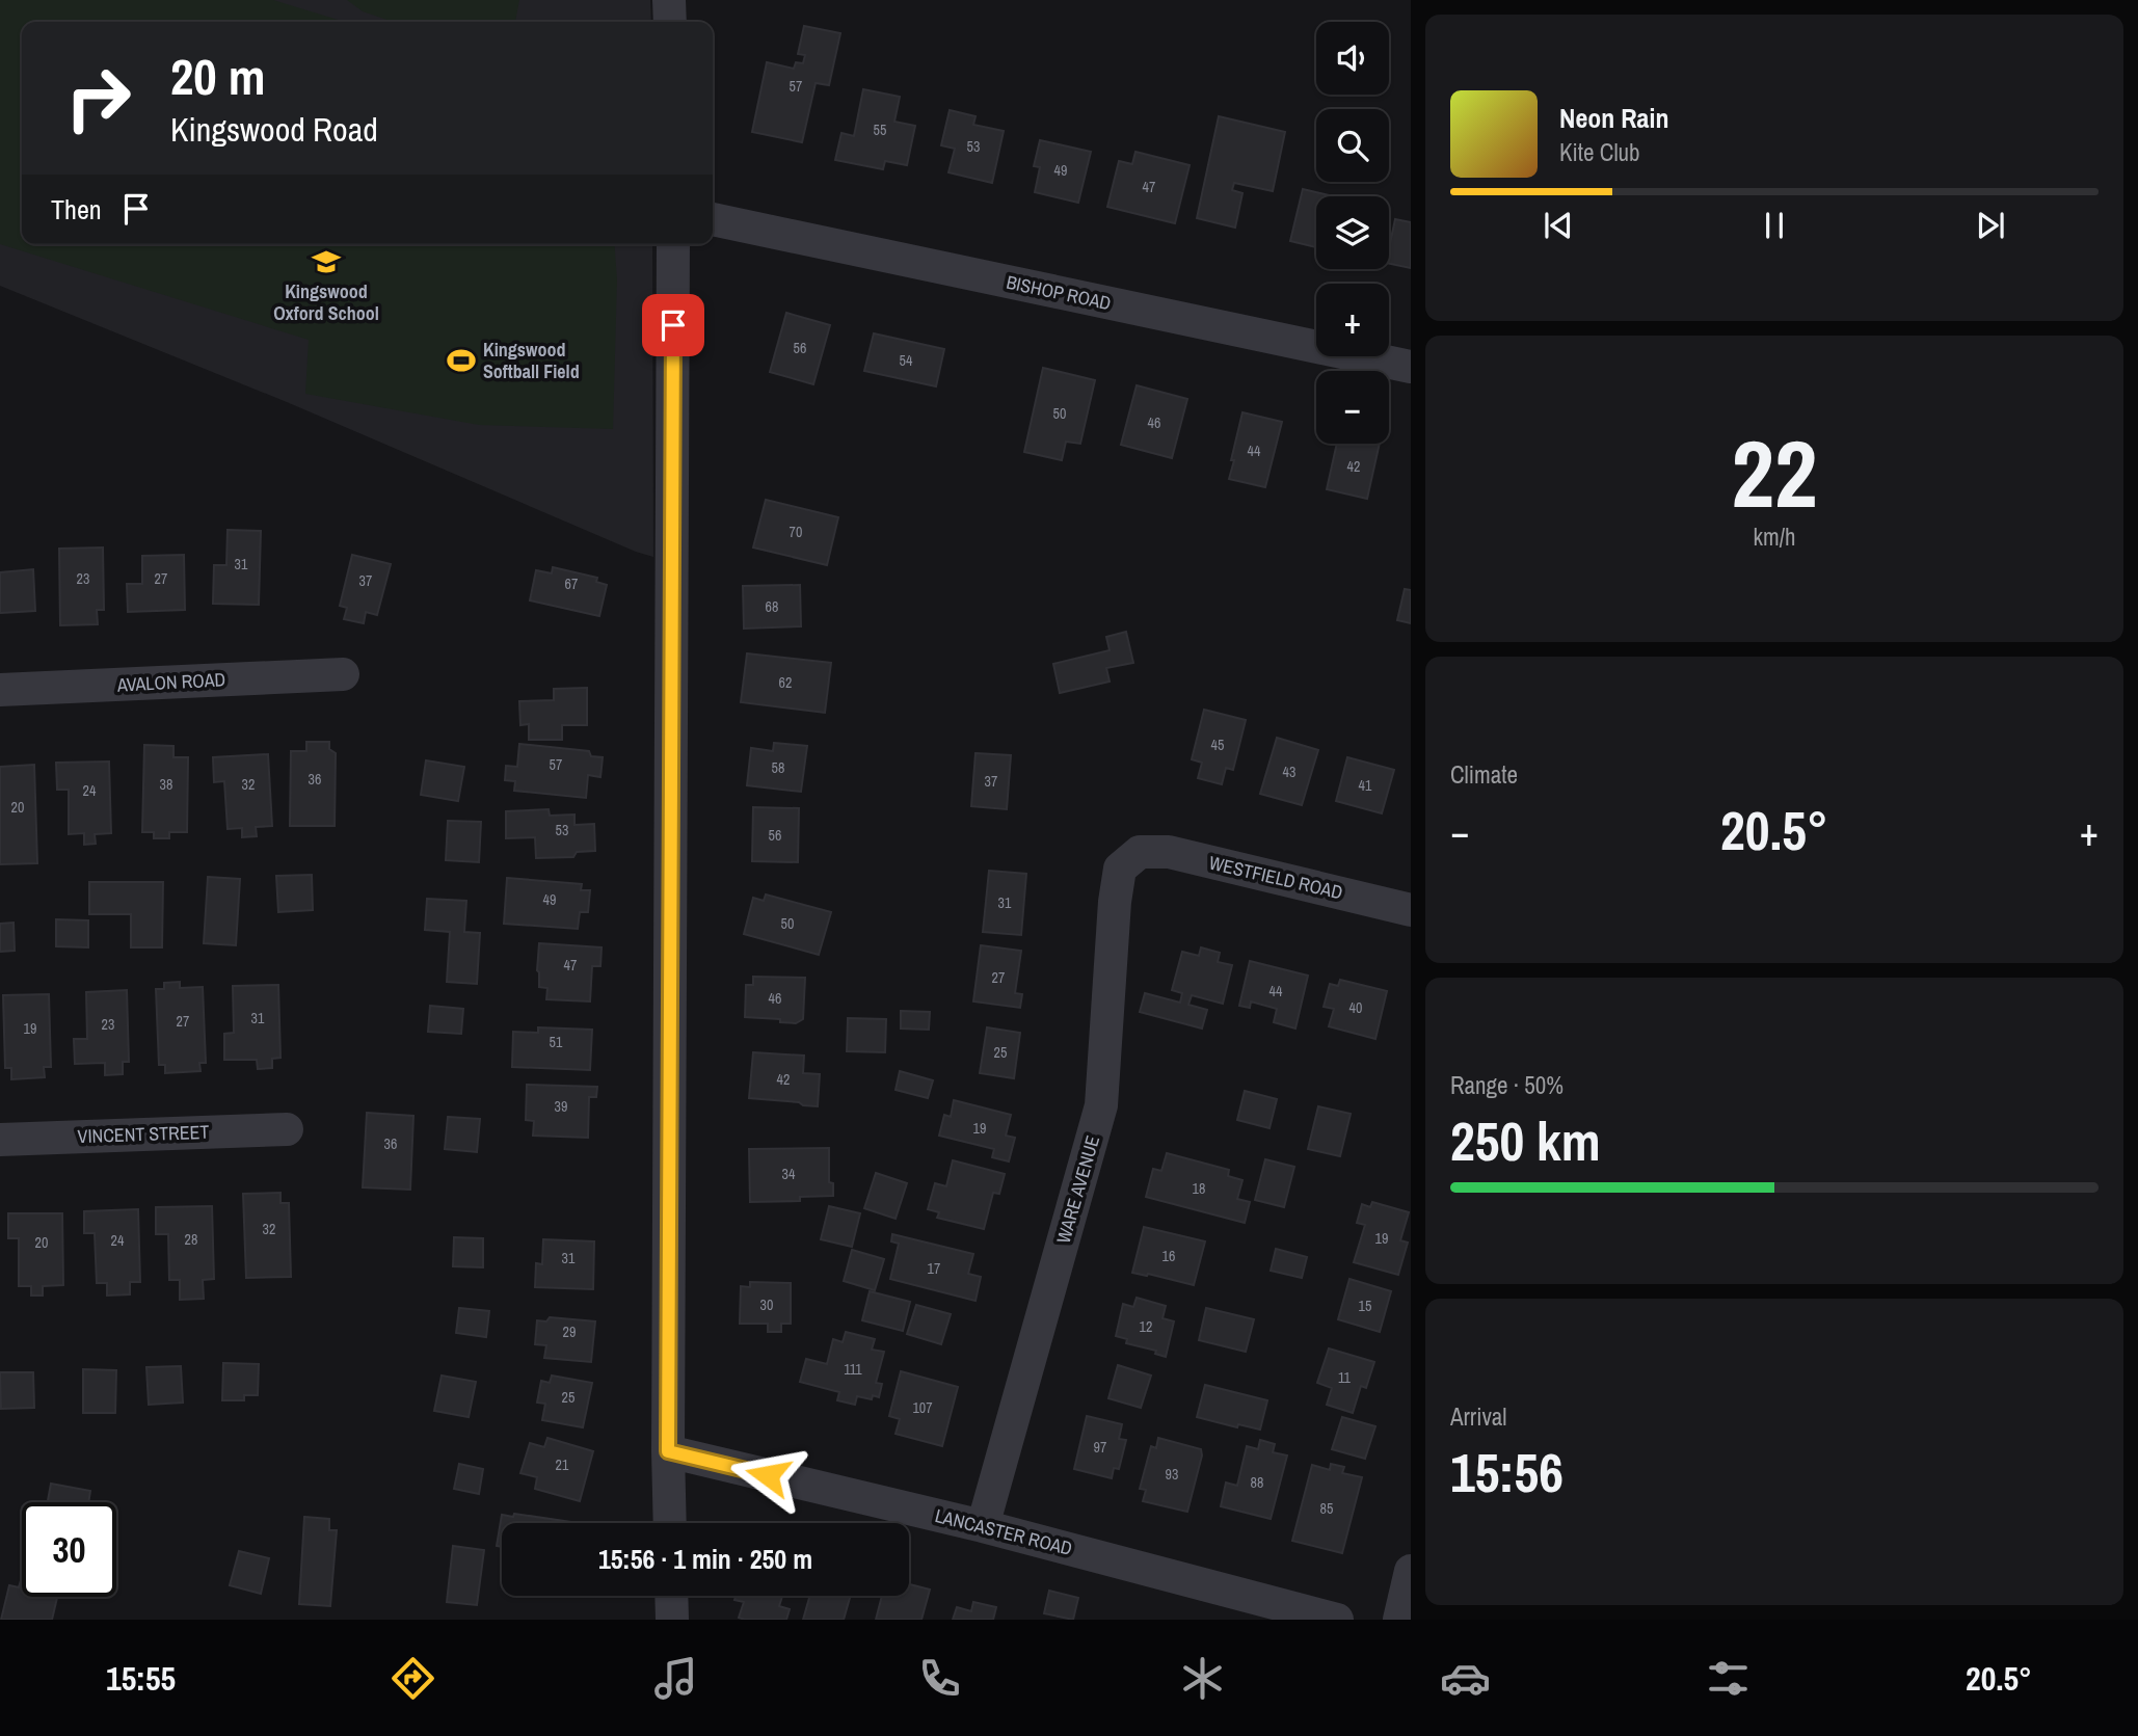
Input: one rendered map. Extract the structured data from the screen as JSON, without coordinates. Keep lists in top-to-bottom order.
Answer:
{
  "streets": {
    "street": [
      "BISHOP ROAD",
      "AVALON ROAD",
      "WESTFIELD ROAD",
      "VINCENT STREET",
      "WARE AVENUE",
      "LANCASTER ROAD"
    ]
  },
  "crossings": [
    ["WESTFIELD ROAD", "WARE AVENUE"],
    ["WARE AVENUE", "LANCASTER ROAD"]
  ],
  "places": {
    "school or university": ["Kingswood Oxford School"],
    "sports": ["Kingswood Softball Field"]
  },
  "house_numbers": [
    "57",
    "55",
    "53",
    "49",
    "47",
    "56",
    "54",
    "50",
    "46",
    "44",
    "42",
    "70",
    "31",
    "23",
    "27",
    "37",
    "67",
    "68",
    "62",
    "45",
    "57",
    "58",
    "43",
    "36",
    "37",
    "38",
    "32",
    "41",
    "24",
    "20",
    "53",
    "56",
    "49",
    "31",
    "50",
    "47",
    "27",
    "44",
    "46",
    "40",
    "31",
    "27",
    "23",
    "19",
    "51",
    "25",
    "42",
    "39",
    "19",
    "36",
    "34",
    "18",
    "32",
    "19",
    "28",
    "24",
    "20",
    "16",
    "31",
    "17",
    "30",
    "15",
    "12",
    "29",
    "111",
    "11",
    "25",
    "107",
    "97",
    "21",
    "93",
    "88",
    "85"
  ],
  "page": {
    "map_buttons": ["+", "−"],
    "turn": ["20 m", "Kingswood Road"],
    "song": ["Neon Rain", "Kite Club"],
    "then": "Then",
    "tile": [
      ["22", "km/h"],
      "Climate",
      ["Range · 50%", "250 km"],
      ["Arrival", "15:56"]
    ],
    "heat": ["−", "20.5°", "+"],
    "limit": "30",
    "trip": "15:56 · 1 min · 250 m",
    "tabs": ["15:55", "20.5°"]
  }
}
